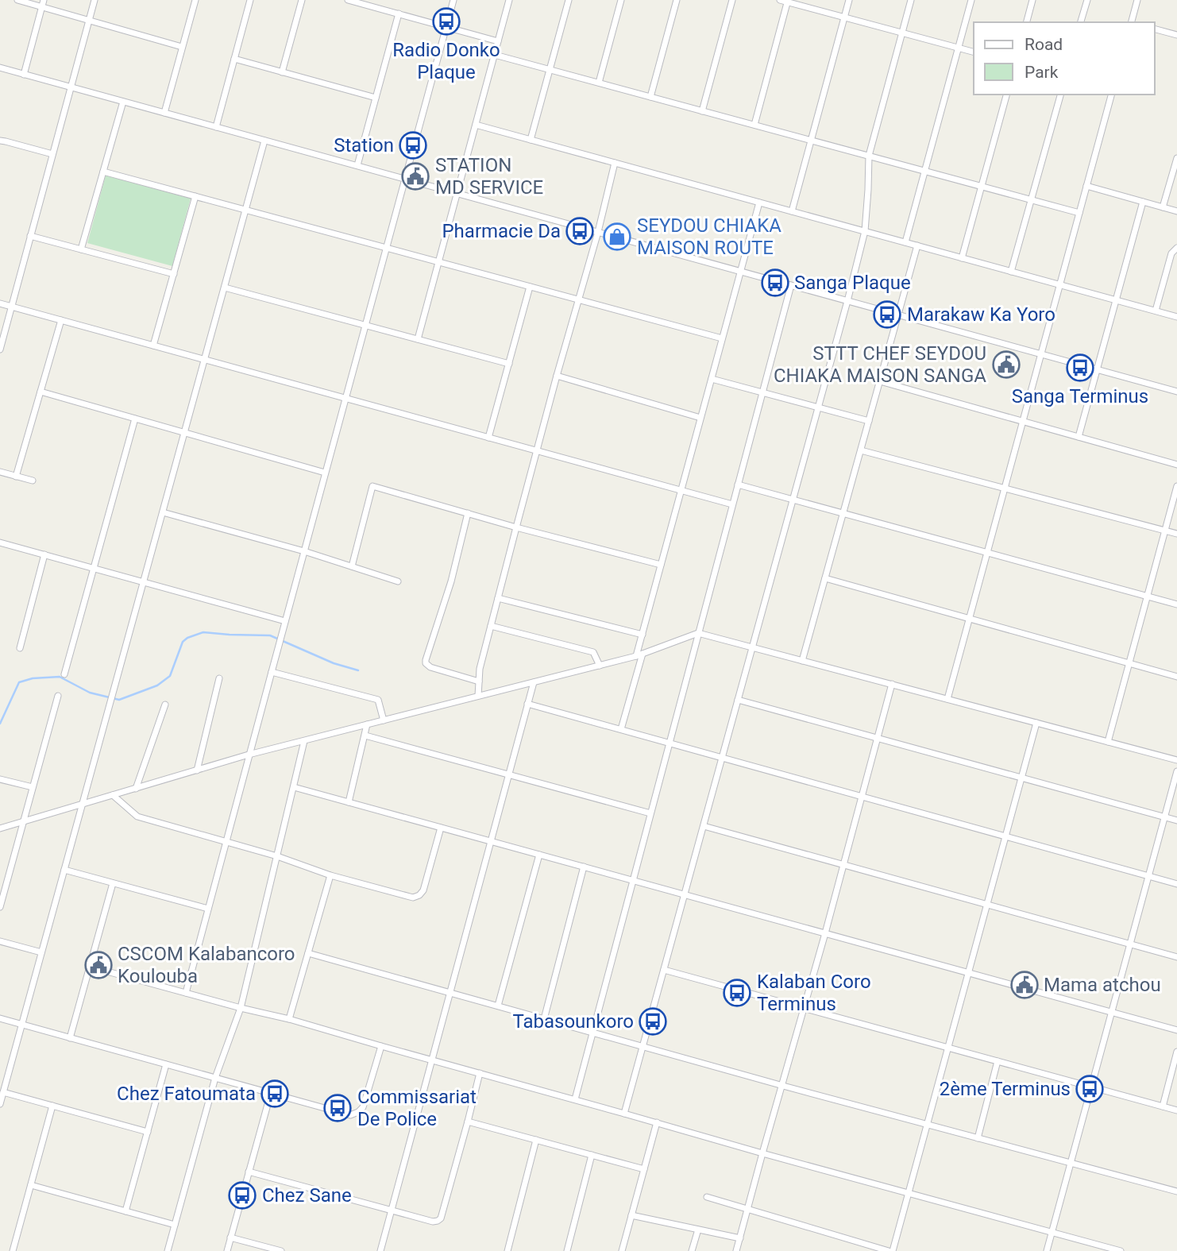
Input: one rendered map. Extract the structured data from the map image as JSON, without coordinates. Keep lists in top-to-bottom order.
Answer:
{
  "places": {
    "bus stop": [
      "Radio Donko Plaque",
      "Station",
      "Pharmacie Da",
      "Sanga Plaque",
      "Marakaw Ka Yoro",
      "Sanga Terminus",
      "Kalaban Coro Terminus",
      "Tabasounkoro",
      "2ème Terminus",
      "Chez Fatoumata",
      "Commissariat De Police",
      "Chez Sane"
    ],
    "public building": [
      "STATION MD SERVICE",
      "STTT CHEF SEYDOU CHIAKA MAISON SANGA",
      "CSCOM Kalabancoro Koulouba",
      "Mama atchou"
    ],
    "shop": ["SEYDOU CHIAKA MAISON ROUTE"]
  },
  "legend": ["Road", "Park"]
}
